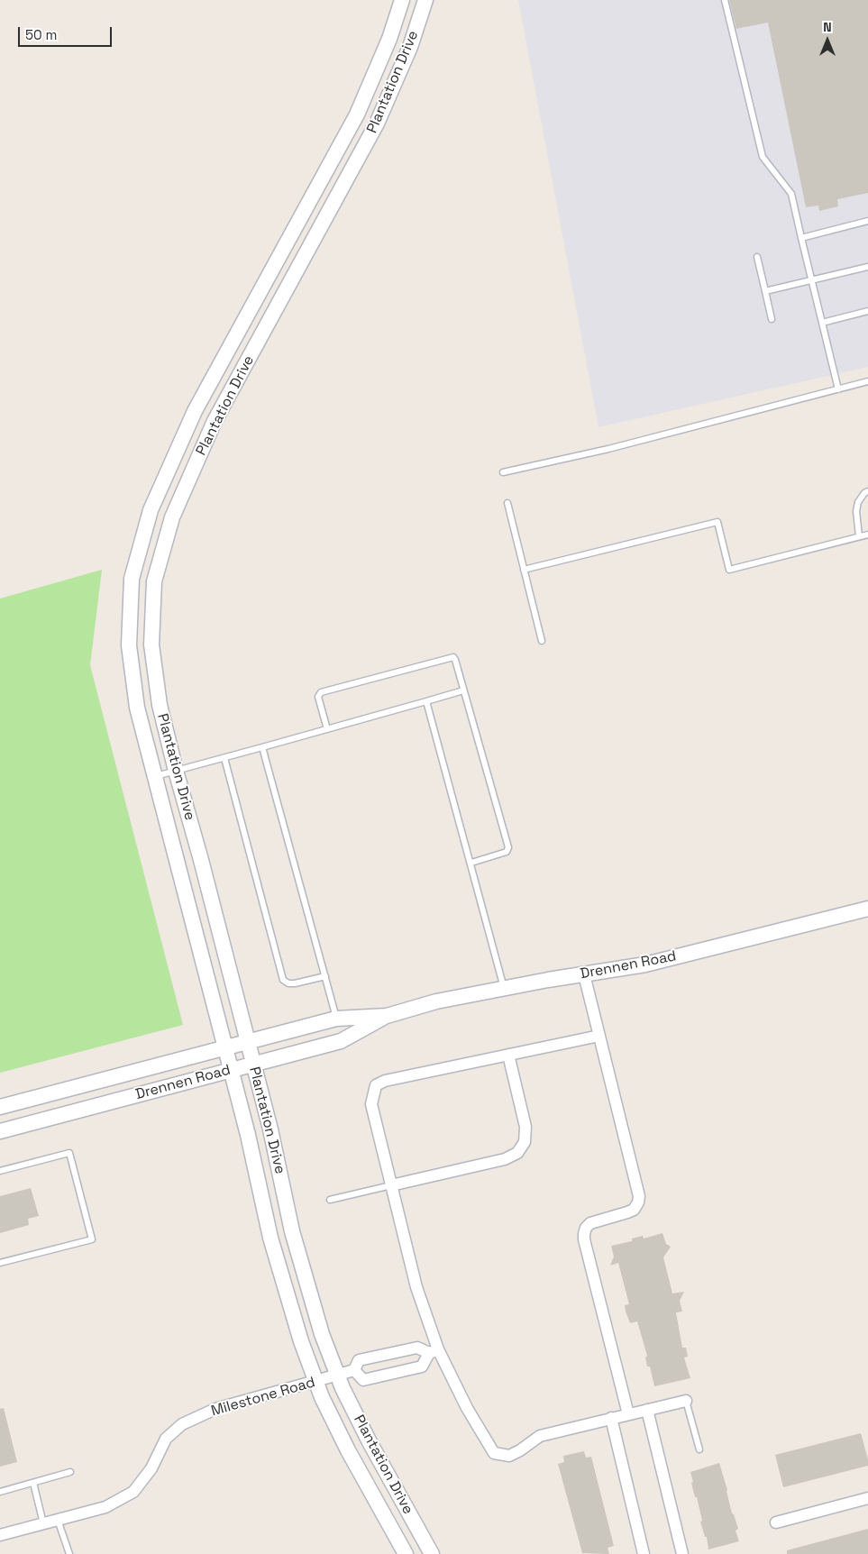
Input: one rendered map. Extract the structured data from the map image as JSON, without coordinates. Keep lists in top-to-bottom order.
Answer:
{
  "streets": {
    "street": ["Plantation Drive", "Drennen Road", "Milestone Road"]
  },
  "crossings": [
    ["Plantation Drive", "Drennen Road"],
    ["Plantation Drive", "Milestone Road"]
  ],
  "scale_bar": "50 m",
  "north": "top"
}
